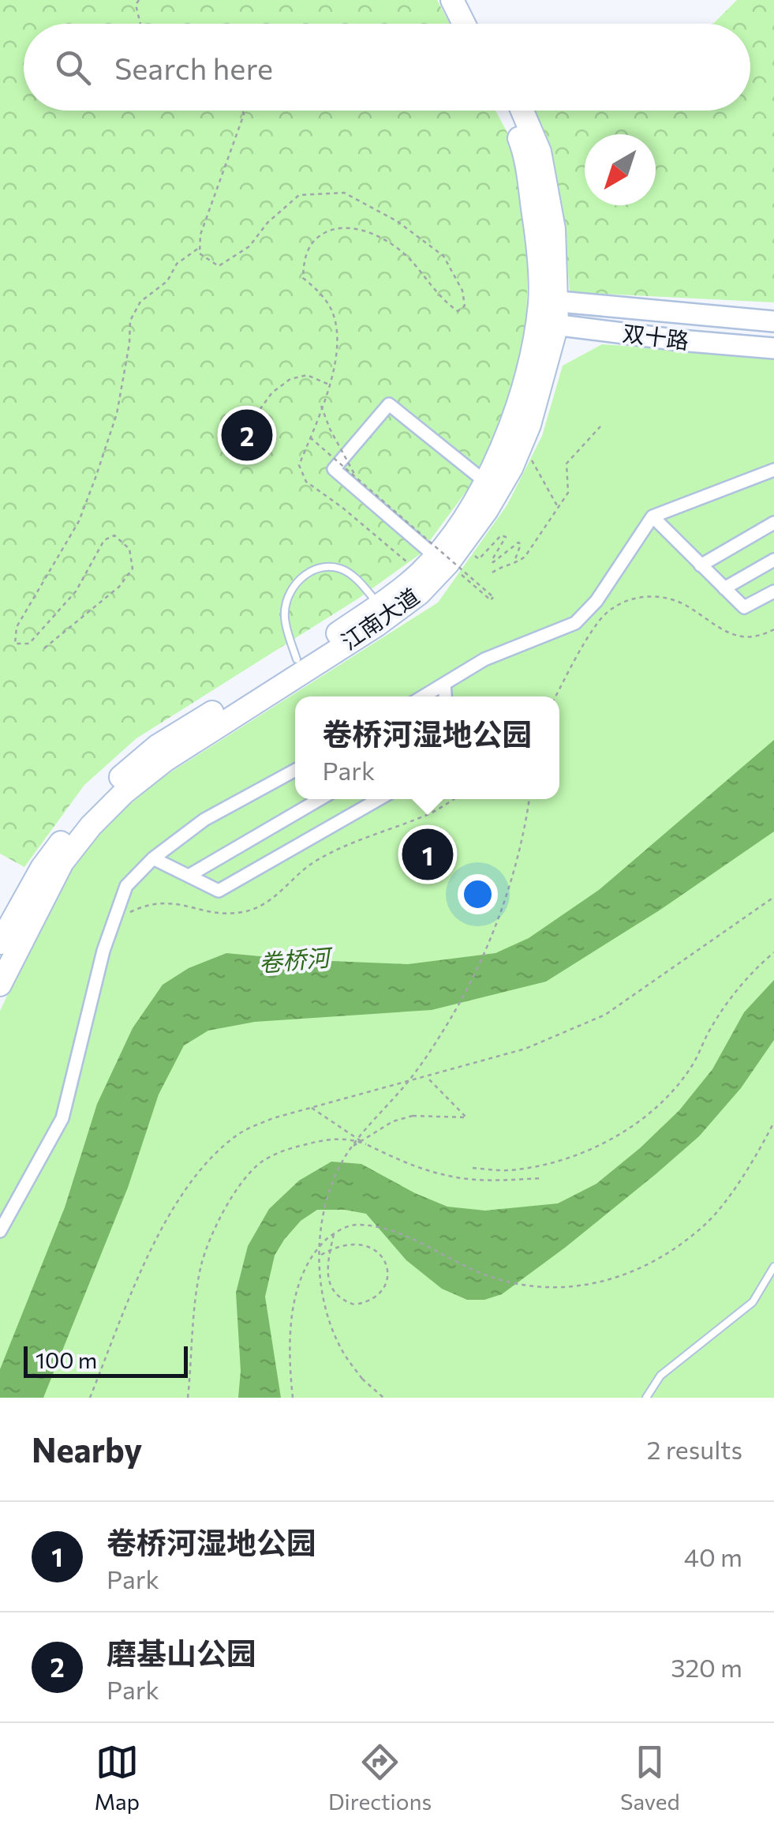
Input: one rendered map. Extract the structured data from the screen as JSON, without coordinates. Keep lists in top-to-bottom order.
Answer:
{
  "streets": {
    "highway": ["江南大道"],
    "main road": ["双十路"]
  },
  "crossings": [
    ["双十路", "江南大道"]
  ],
  "water": ["卷桥河"],
  "scale_bar": "100 m",
  "north": "bottom left",
  "page": {
    "search": "Search here",
    "pins": ["2", "1"],
    "popup": ["卷桥河湿地公园", "Park"],
    "scale": "100 m",
    "heading": ["Nearby", "2 results"],
    "list": [
      {
        "mark": "1",
        "name": "卷桥河湿地公园",
        "note": "Park",
        "value": "40 m"
      },
      {
        "mark": "2",
        "name": "磨基山公园",
        "note": "Park",
        "value": "320 m"
      }
    ],
    "nav": ["Map", "Directions", "Saved"]
  }
}
